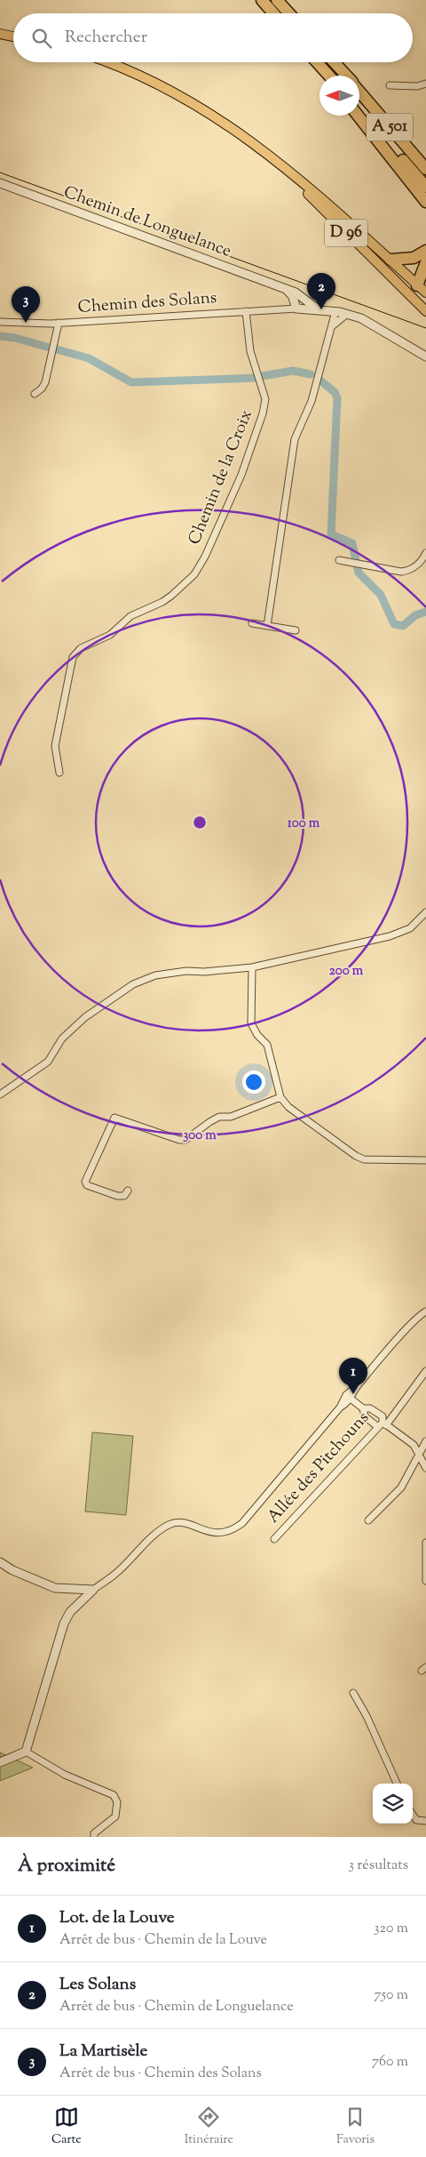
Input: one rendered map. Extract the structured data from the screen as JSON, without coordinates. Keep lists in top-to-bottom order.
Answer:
{
  "streets": {
    "highway": ["A 501"],
    "main road": ["D 96"],
    "street": [
      "Chemin de Longuelance",
      "Chemin des Solans",
      "Chemin de la Croix",
      "Allée des Pitchouns"
    ]
  },
  "crossings": [
    ["Chemin des Solans", "Chemin de la Croix"]
  ],
  "north": "left",
  "page": {
    "search": "Rechercher",
    "pins": ["2", "3", "1"],
    "heading": ["À proximité", "3 résultats"],
    "list": [
      {
        "mark": "1",
        "name": "Lot. de la Louve",
        "note": "Arrêt de bus · Chemin de la Louve",
        "value": "320 m"
      },
      {
        "mark": "2",
        "name": "Les Solans",
        "note": "Arrêt de bus · Chemin de Longuelance",
        "value": "750 m"
      },
      {
        "mark": "3",
        "name": "La Martisèle",
        "note": "Arrêt de bus · Chemin des Solans",
        "value": "760 m"
      }
    ],
    "nav": ["Carte", "Itinéraire", "Favoris"]
  },
  "rings": ["100 m", "200 m", "300 m"]
}
